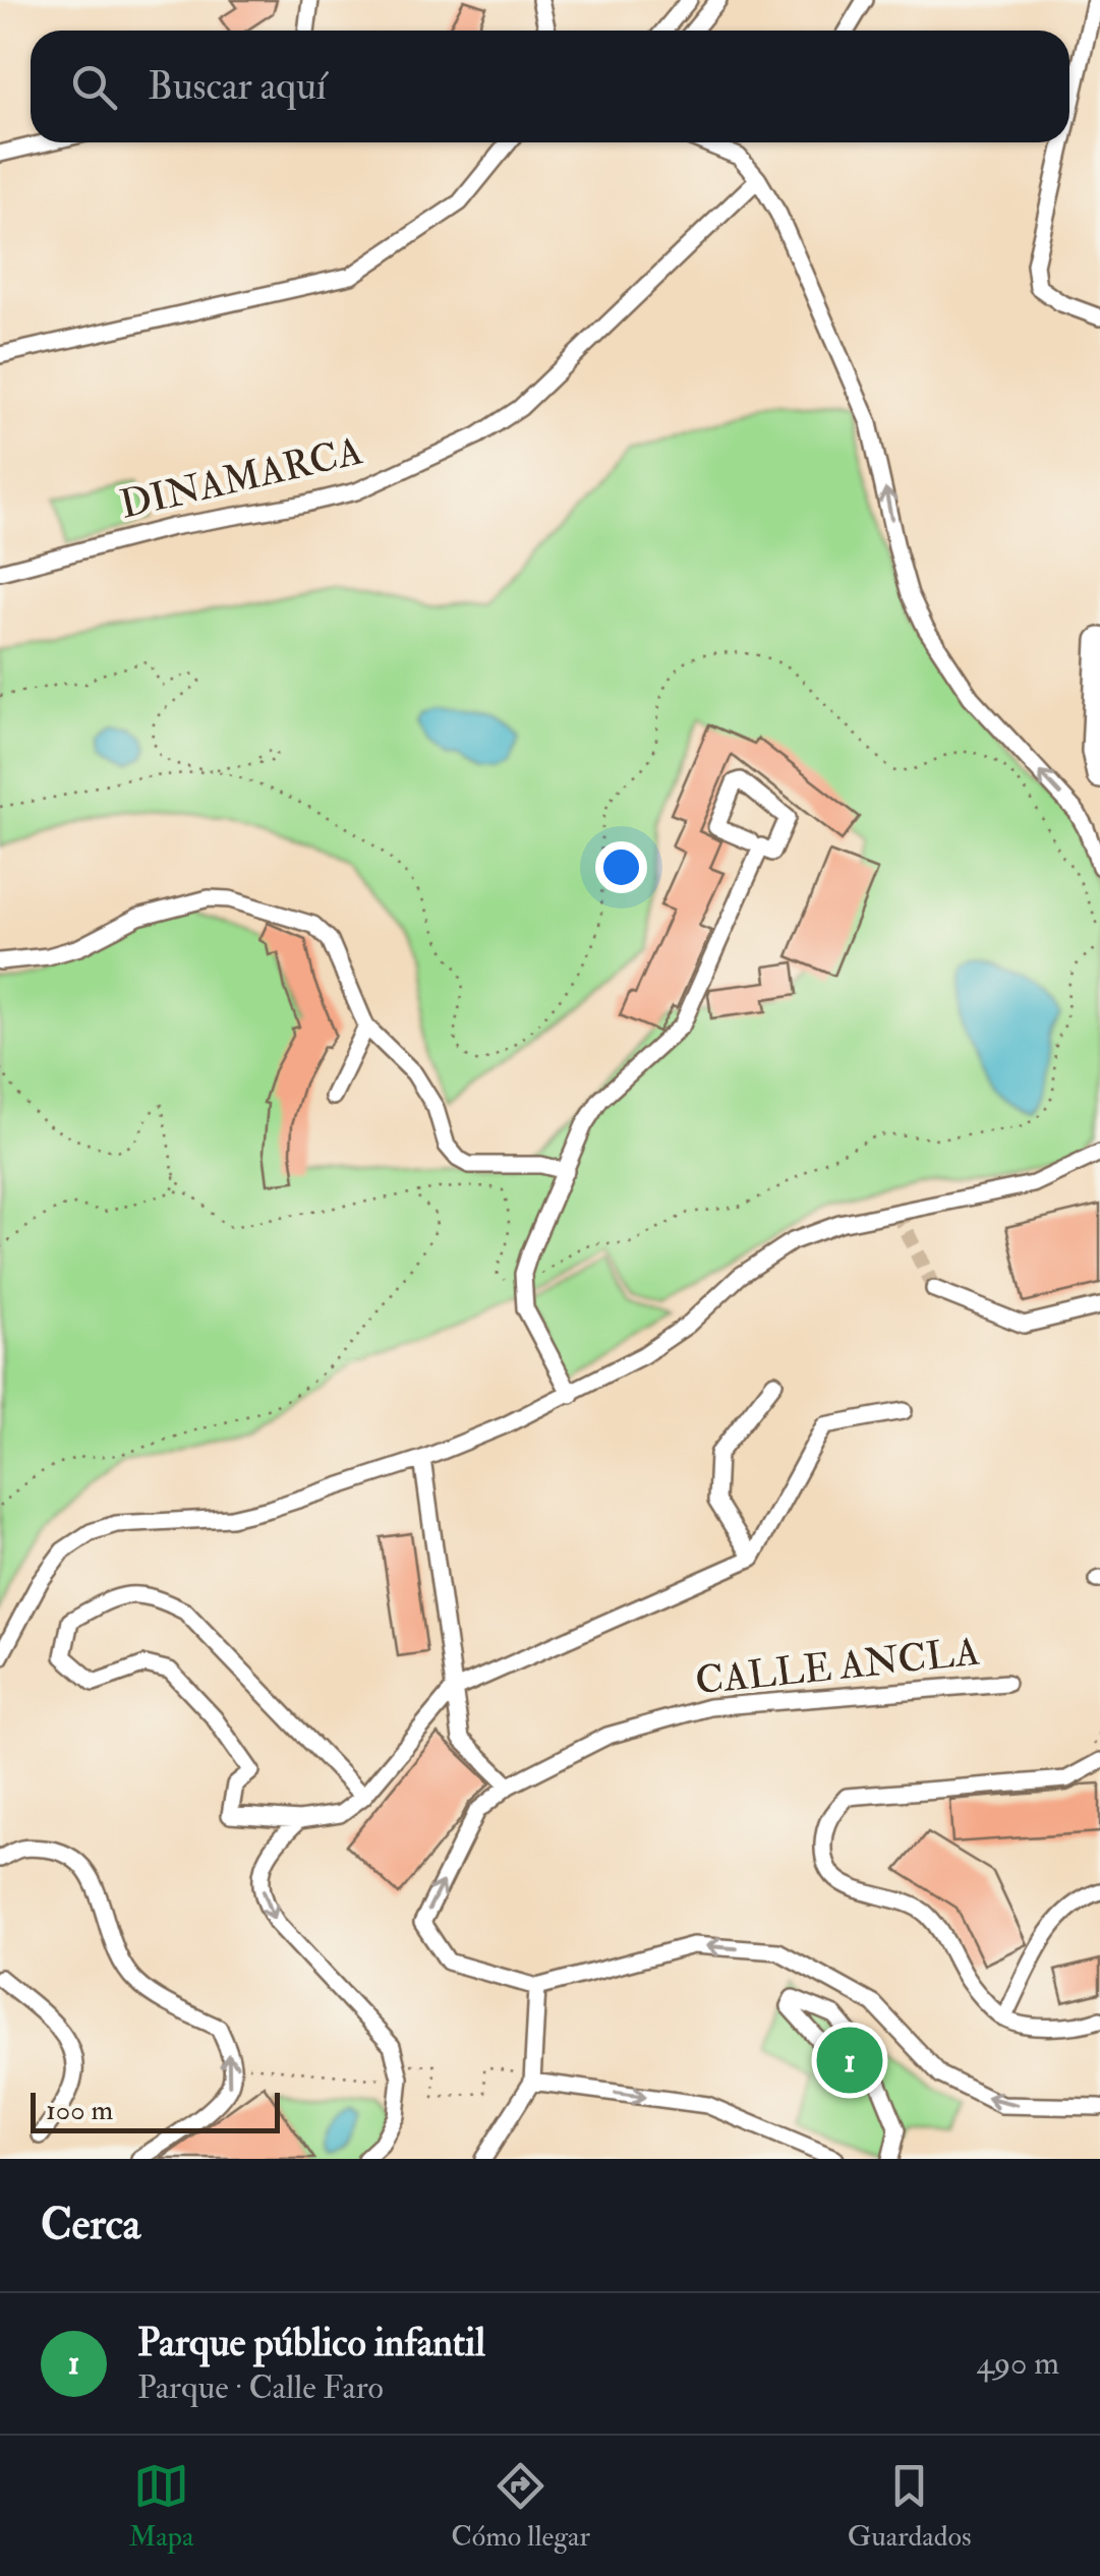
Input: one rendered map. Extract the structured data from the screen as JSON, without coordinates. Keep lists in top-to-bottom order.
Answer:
{
  "streets": {
    "street": ["DINAMARCA", "CALLE ANCLA"]
  },
  "scale_bar": "100 m",
  "page": {
    "search": "Buscar aquí",
    "pins": "1",
    "scale": "100 m",
    "heading": "Cerca",
    "list": [
      {
        "mark": "1",
        "name": "Parque público infantil",
        "note": "Parque · Calle Faro",
        "value": "490 m"
      }
    ],
    "nav": ["Mapa", "Cómo llegar", "Guardados"]
  }
}
